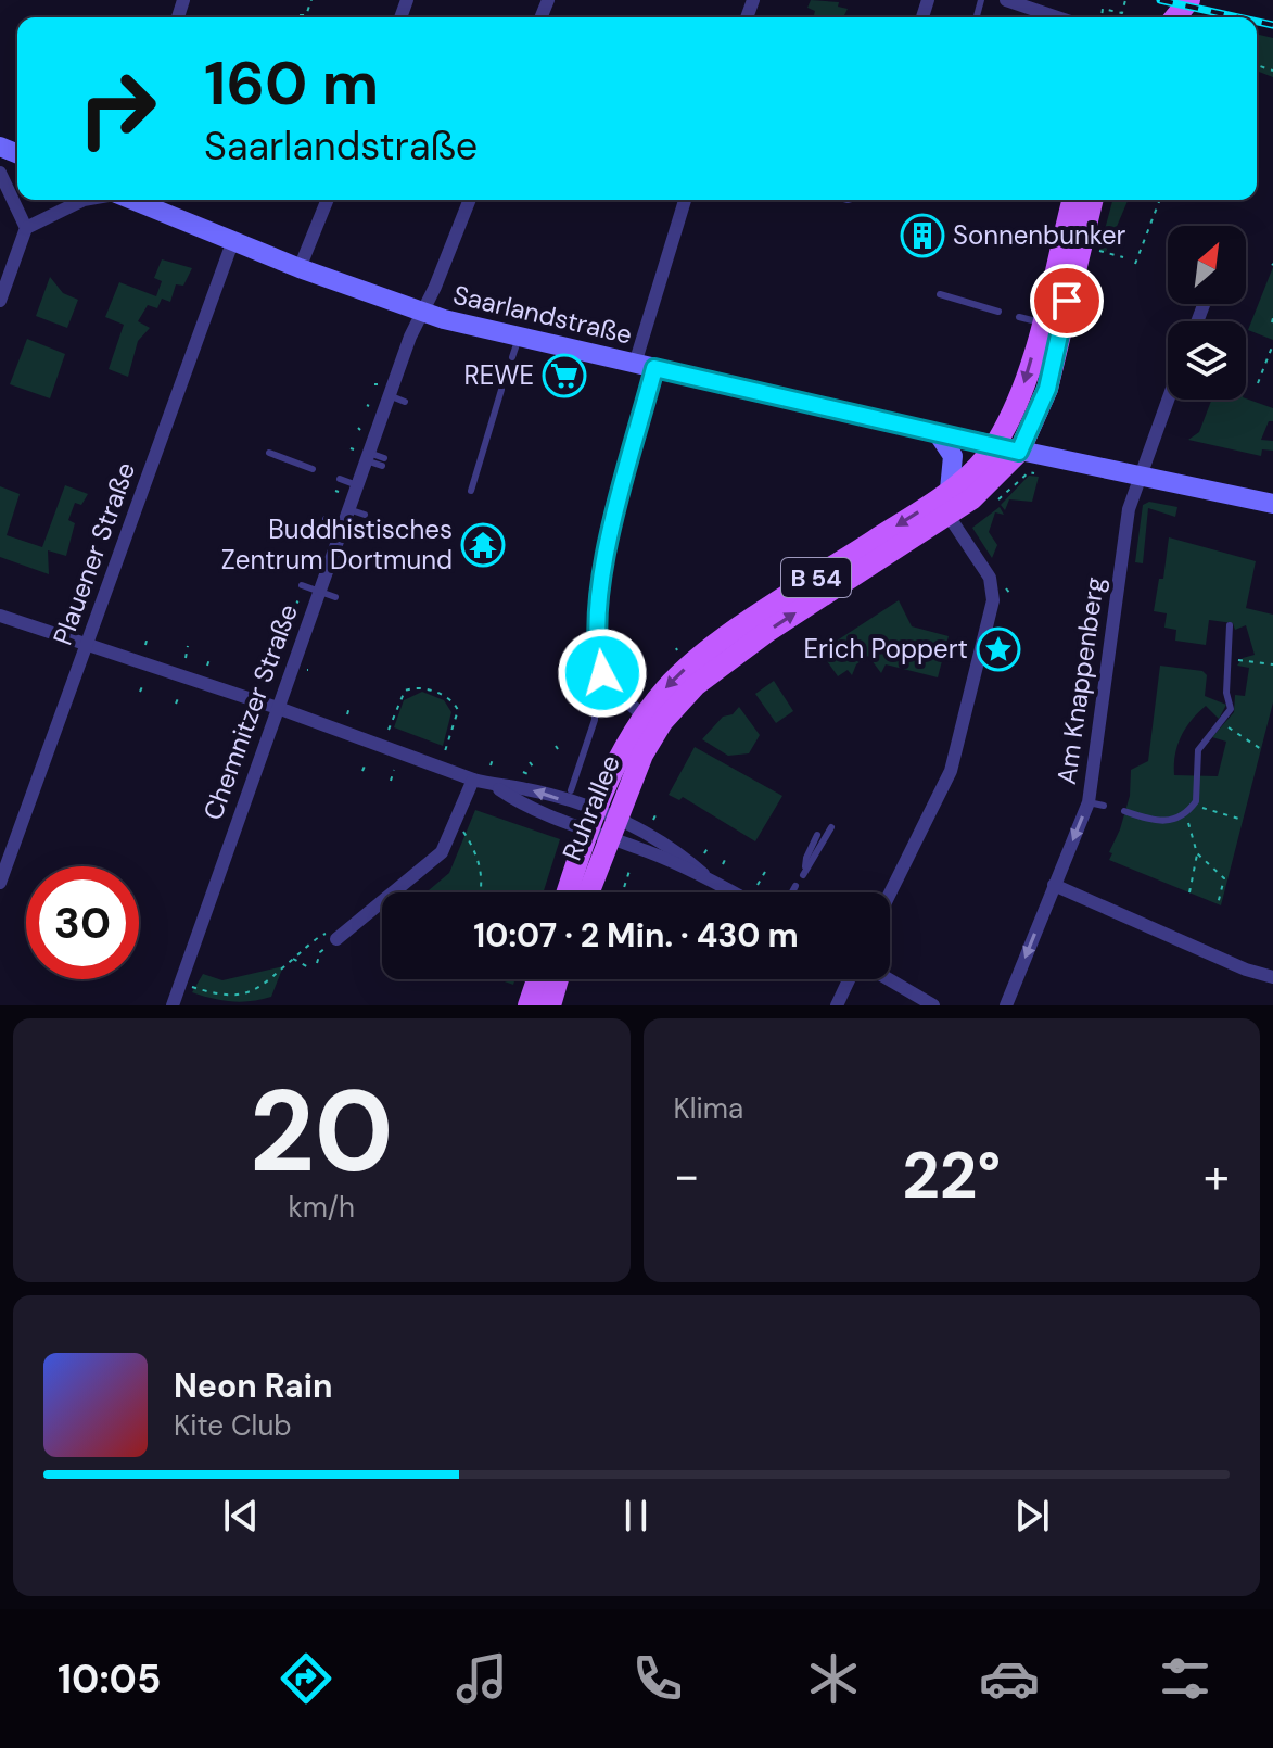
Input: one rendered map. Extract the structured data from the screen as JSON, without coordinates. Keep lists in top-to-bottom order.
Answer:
{
  "streets": {
    "main road": ["B 54", "Ruhrallee"],
    "street": [
      "Saarlandstraße",
      "Plauener Straße",
      "Am Knappenberg",
      "Chemnitzer Straße"
    ]
  },
  "crossings": [
    ["Saarlandstraße", "Plauener Straße"],
    ["Saarlandstraße", "Am Knappenberg"],
    ["Saarlandstraße", "Chemnitzer Straße"],
    ["Saarlandstraße", "Ruhrallee"]
  ],
  "places": {
    "building": ["Sonnenbunker"],
    "supermarket": ["REWE"],
    "temple": ["Buddhistisches Zentrum Dortmund"],
    "place": ["Erich Poppert"]
  },
  "north": "top right",
  "page": {
    "turn": ["160 m", "Saarlandstraße"],
    "limit": "30",
    "trip": "10:07 · 2 Min. · 430 m",
    "tile": [
      ["20", "km/h"],
      "Klima"
    ],
    "heat": ["−", "22°", "+"],
    "song": ["Neon Rain", "Kite Club"],
    "tabs": "10:05"
  }
}
